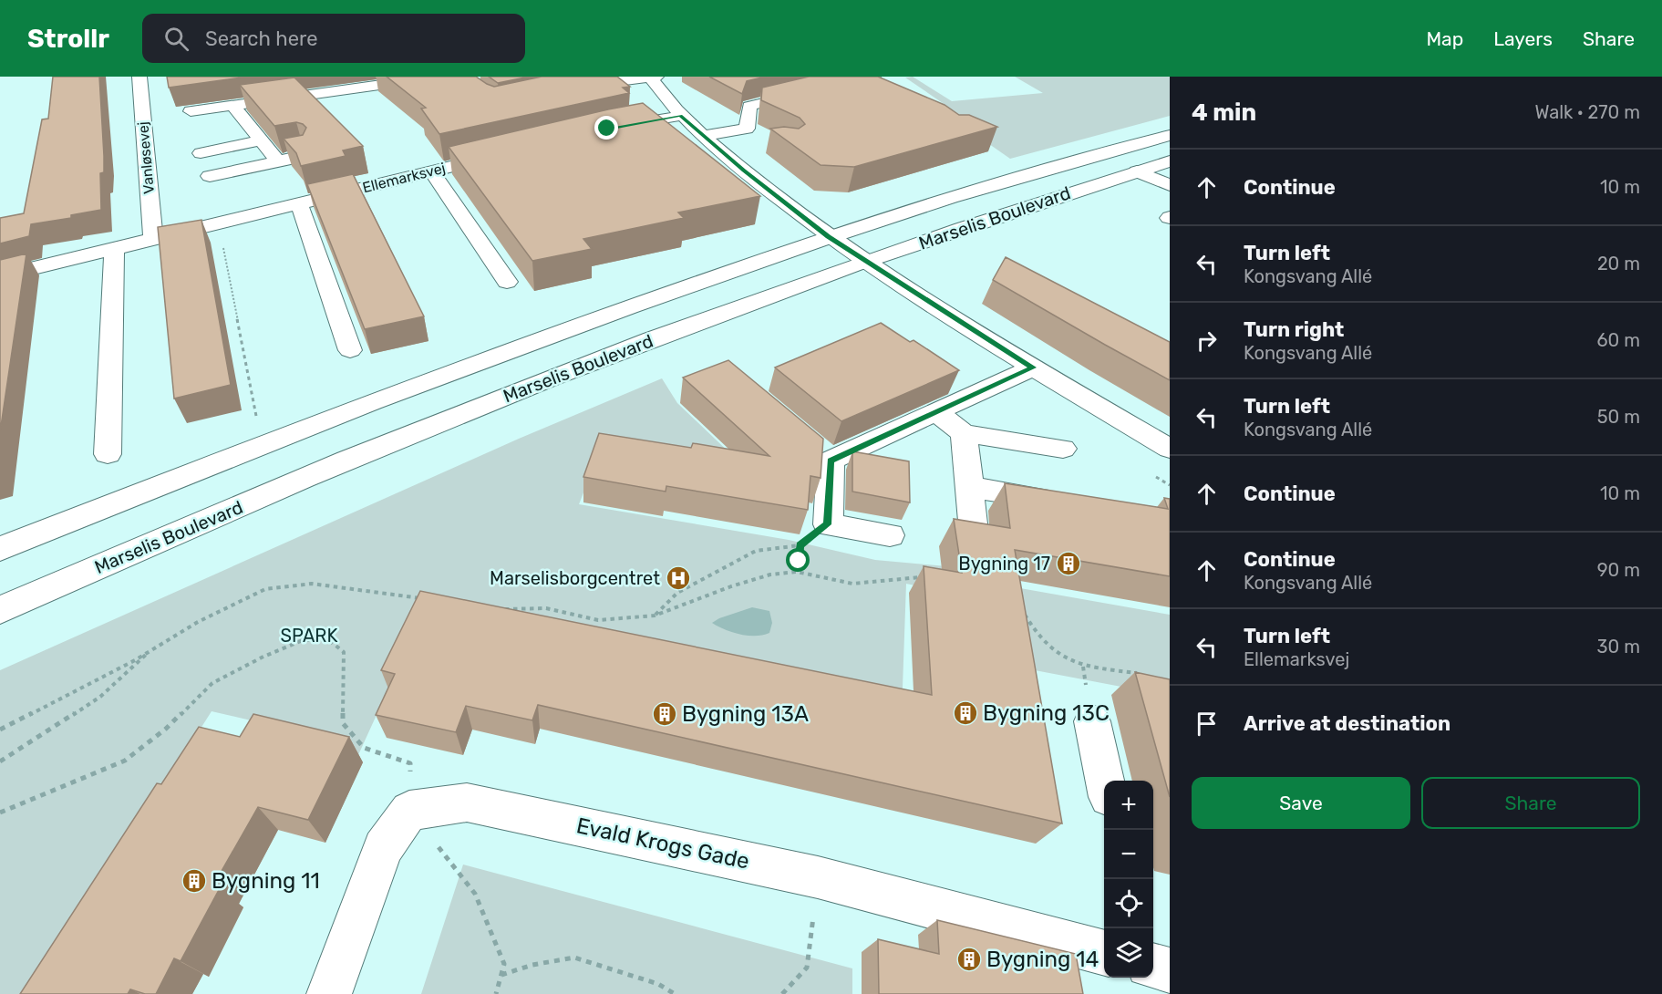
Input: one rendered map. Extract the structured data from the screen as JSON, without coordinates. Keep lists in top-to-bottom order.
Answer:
{
  "streets": {
    "main road": [
      "Vanløsevej",
      "Ellemarksvej",
      "Marselis Boulevard",
      "Evald Krogs Gade"
    ]
  },
  "crossings": [
    ["Vanløsevej", "Ellemarksvej"]
  ],
  "parks": ["SPARK"],
  "places": {
    "building": [
      "Bygning 17",
      "Bygning 13C",
      "Bygning 13A",
      "Bygning 11",
      "Bygning 14"
    ],
    "hospital": ["Marselisborgcentret"]
  },
  "page": {
    "header": "Strollr",
    "search": "Search here",
    "nav": ["Map", "Layers", "Share"],
    "heading": ["4 min", "Walk · 270 m"],
    "list": [
      ["Continue", "10 m"],
      ["Turn left", "Kongsvang Allé", "20 m"],
      ["Turn right", "Kongsvang Allé", "60 m"],
      ["Turn left", "Kongsvang Allé", "50 m"],
      ["Continue", "10 m"],
      ["Continue", "Kongsvang Allé", "90 m"],
      ["Turn left", "Ellemarksvej", "30 m"],
      "Arrive at destination"
    ],
    "buttons": ["Save", "Share"],
    "map_buttons": ["+", "−"]
  }
}
